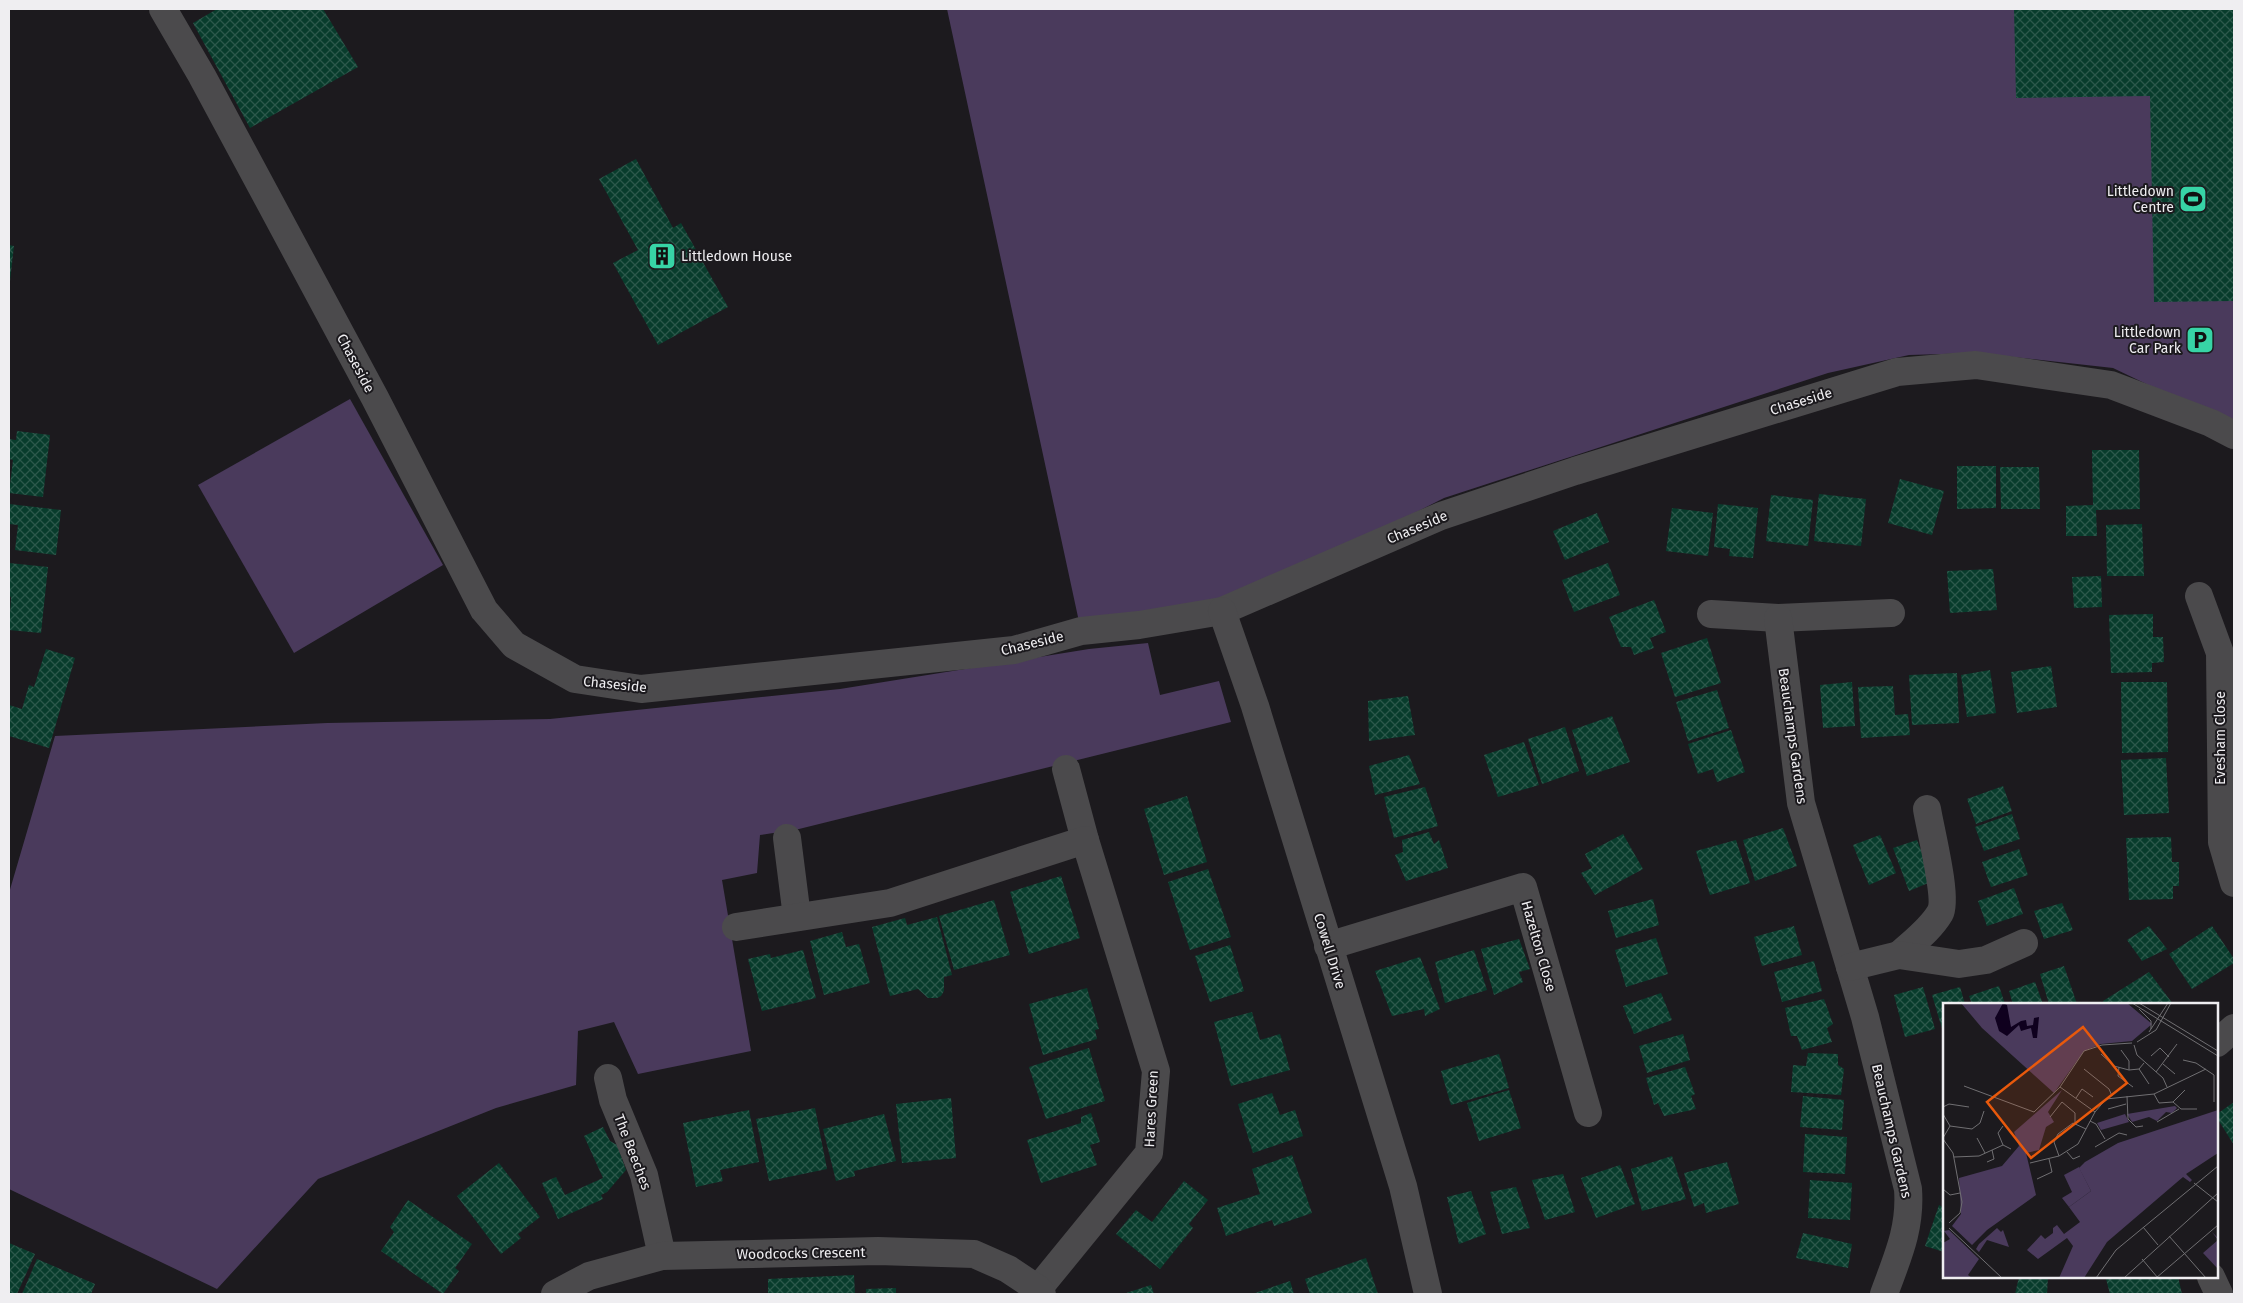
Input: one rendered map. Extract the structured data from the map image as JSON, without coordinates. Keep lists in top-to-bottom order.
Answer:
{
  "streets": {
    "street": [
      "Chaseside",
      "Beauchamps Gardens",
      "Evesham Close",
      "Hazelton Close",
      "Cowell Drive",
      "Hares Green",
      "The Beeches",
      "Woodcocks Crescent"
    ]
  },
  "crossings": [
    ["Chaseside", "Cowell Drive"],
    ["Hazelton Close", "Cowell Drive"],
    ["Hares Green", "Woodcocks Crescent"],
    ["The Beeches", "Woodcocks Crescent"]
  ],
  "places": {
    "sports": ["Littledown Centre"],
    "building": ["Littledown House"],
    "parking": ["Littledown Car Park"]
  }
}
